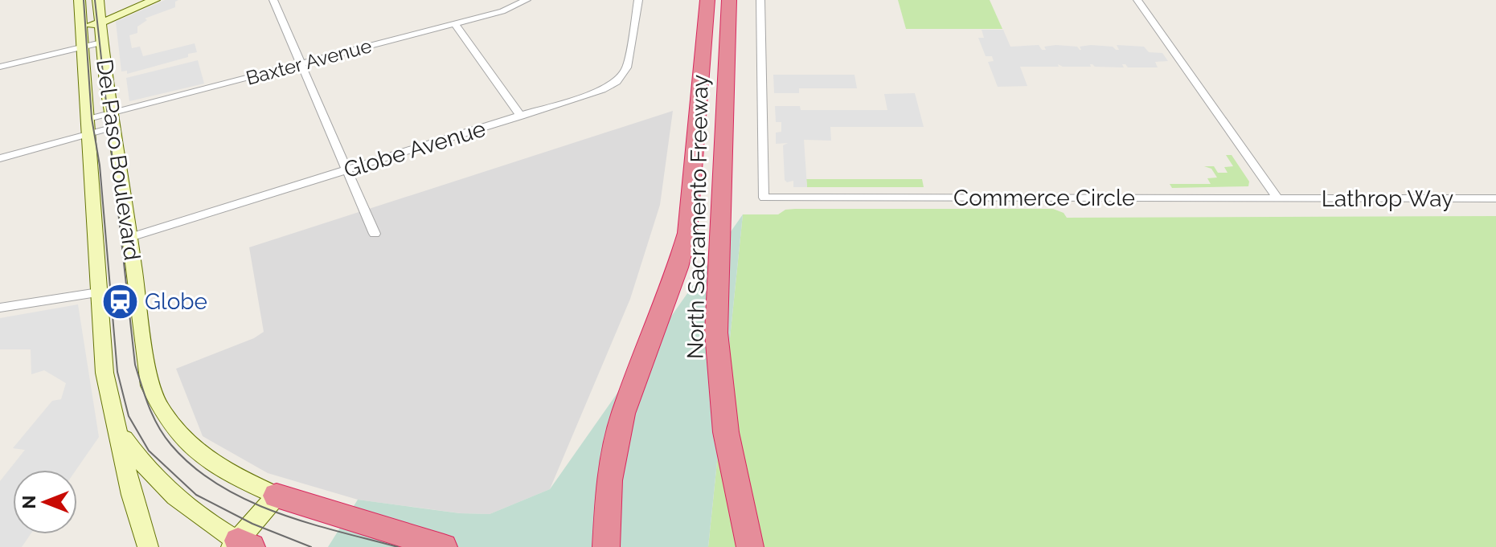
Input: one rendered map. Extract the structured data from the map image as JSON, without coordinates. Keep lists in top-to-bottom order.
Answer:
{
  "streets": {
    "highway": ["North Sacramento Freeway"],
    "main road": ["Del Paso Boulevard"],
    "street": [
      "Baxter Avenue",
      "Globe Avenue",
      "Commerce Circle",
      "Lathrop Way"
    ]
  },
  "crossings": [
    ["Baxter Avenue", "Del Paso Boulevard"],
    ["Globe Avenue", "Del Paso Boulevard"],
    ["Commerce Circle", "Lathrop Way"]
  ],
  "places": {
    "station": ["Globe"]
  },
  "north": "left"
}
